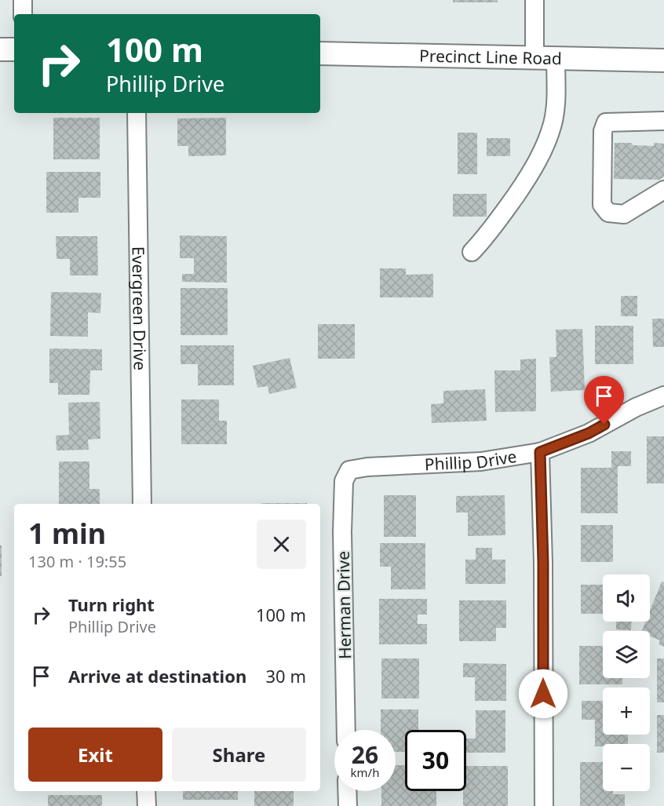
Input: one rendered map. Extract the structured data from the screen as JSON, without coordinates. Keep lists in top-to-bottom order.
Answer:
{
  "streets": {
    "main road": ["Precinct Line Road"],
    "street": ["Evergreen Drive", "Phillip Drive", "Herman Drive"]
  },
  "crossings": [
    ["Phillip Drive", "Herman Drive"]
  ],
  "page": {
    "turn": ["100 m", "Phillip Drive"],
    "heading": ["1 min", "130 m · 19:55"],
    "map_buttons": ["+", "−"],
    "list": [
      {
        "name": "Turn right",
        "note": "Phillip Drive",
        "value": "100 m"
      },
      {
        "name": "Arrive at destination",
        "value": "30 m"
      }
    ],
    "buttons": ["Exit", "Share"],
    "speed": "26 km/h",
    "limit": "30"
  }
}
